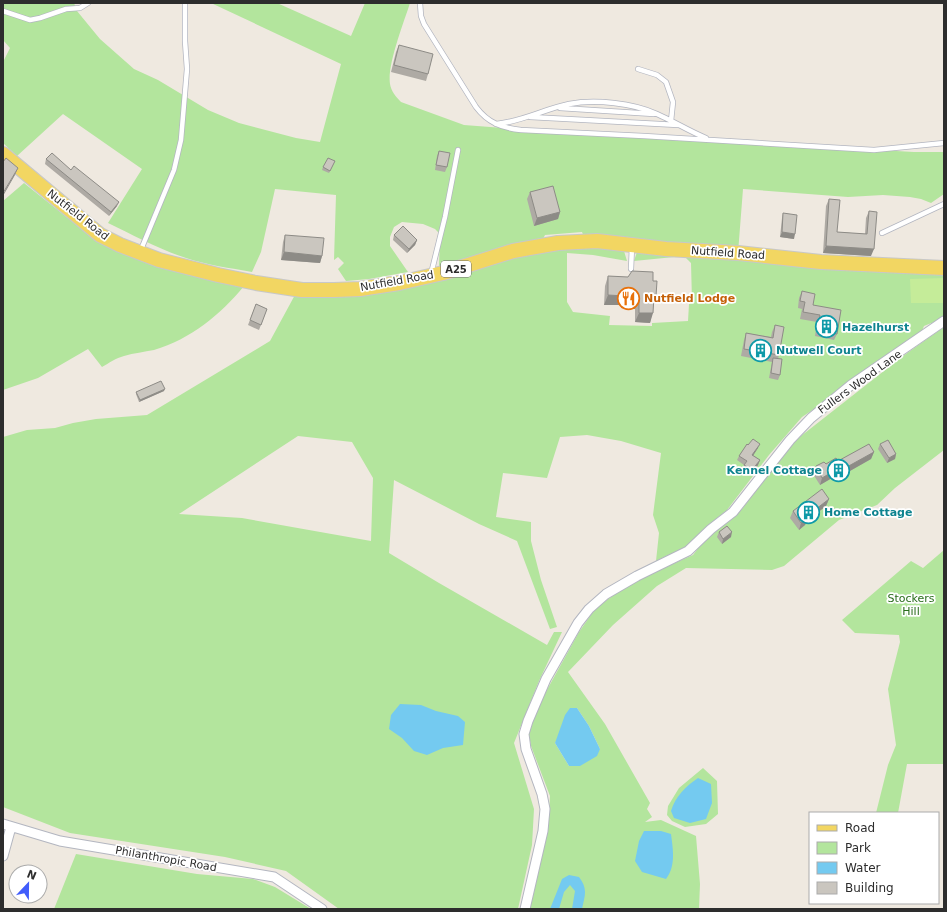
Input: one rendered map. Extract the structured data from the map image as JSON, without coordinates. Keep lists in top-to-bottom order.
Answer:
{
  "streets": {
    "main road": ["Nutfield Road", "A25"],
    "street": ["Fullers Wood Lane", "Philanthropic Road"]
  },
  "parks": ["Stockers Hill"],
  "places": {
    "restaurant": ["Nutfield Lodge"],
    "building": [
      "Hazelhurst",
      "Nutwell Court",
      "Kennel Cottage",
      "Home Cottage"
    ]
  },
  "legend": [
    "Road",
    "Park",
    "Water",
    "Building"
  ],
  "north": "top"
}
